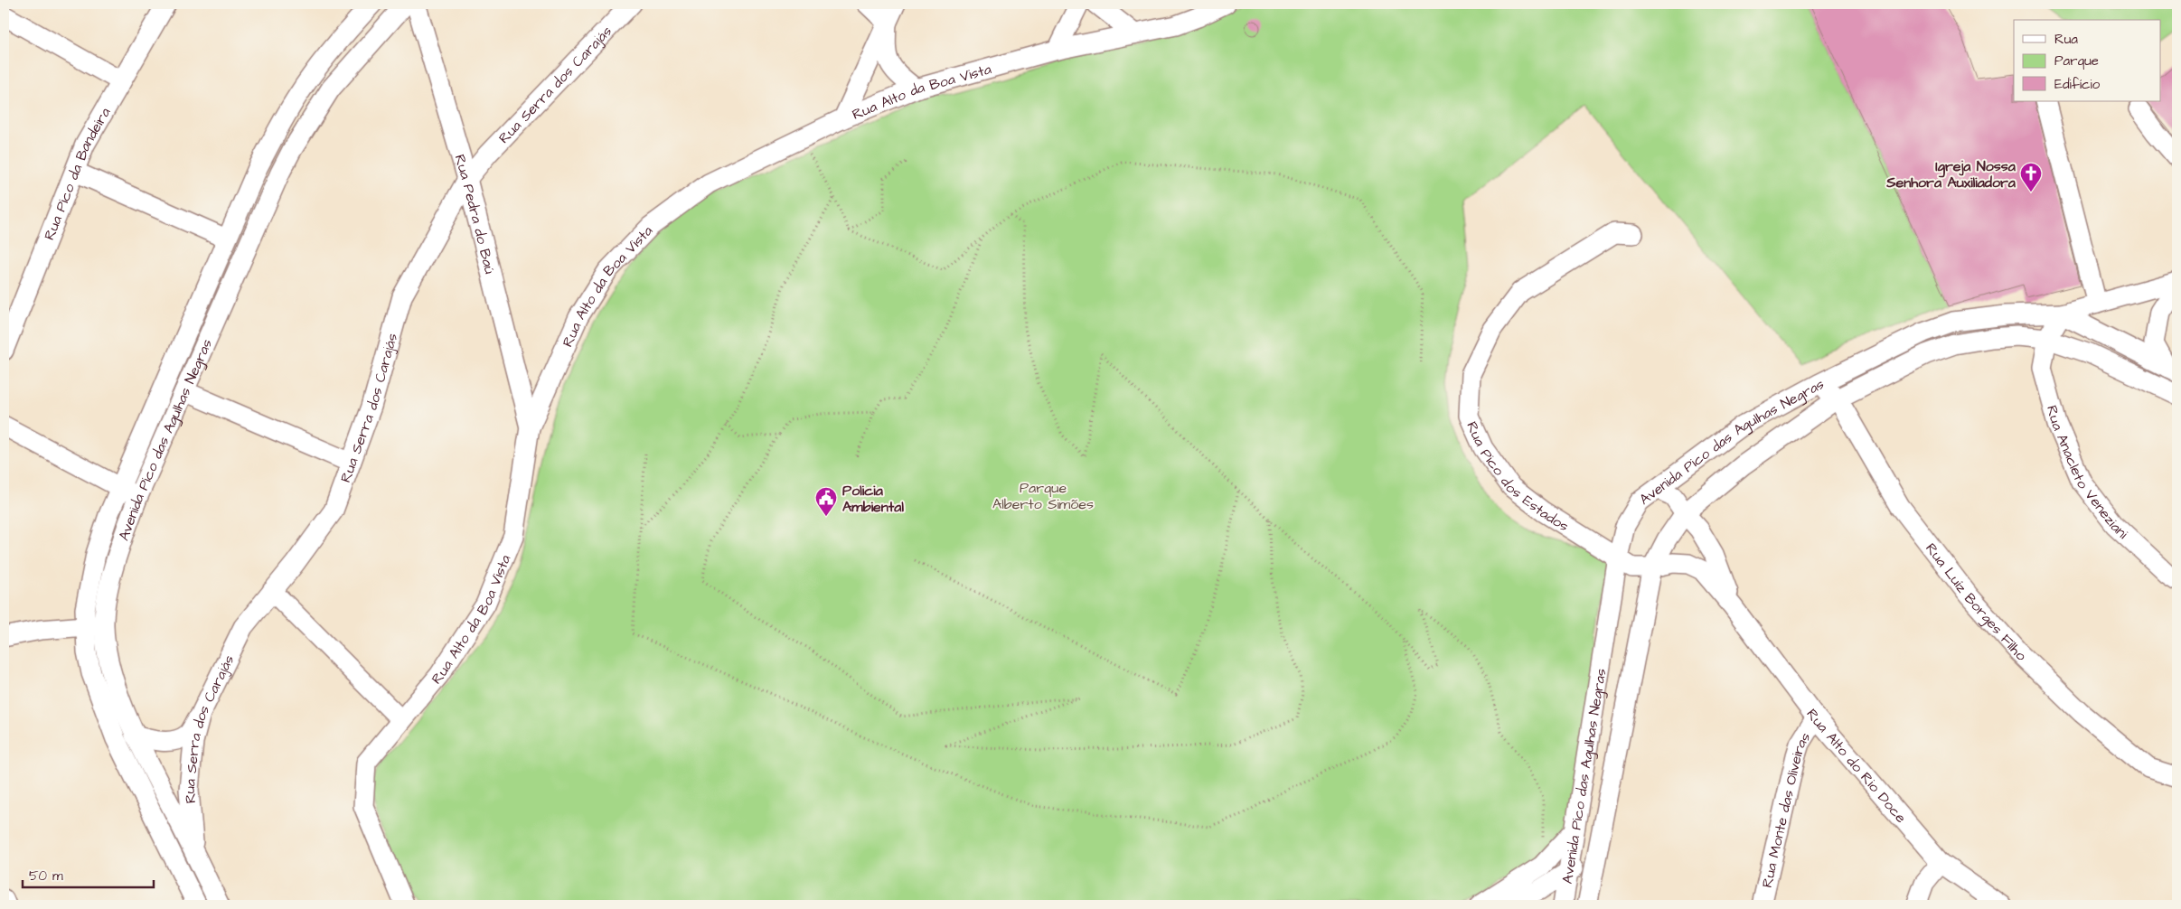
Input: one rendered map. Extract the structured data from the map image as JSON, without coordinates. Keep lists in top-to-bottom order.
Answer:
{
  "streets": {
    "street": [
      "Rua Serra dos Carajás",
      "Rua Alto da Boa Vista",
      "Rua Pico da Bandeira",
      "Rua Pedra do Baú",
      "Avenida Pico das Agulhas Negras",
      "Rua Anacleto Veneziani",
      "Rua Pico dos Estados",
      "Rua Luíz Borges Filho",
      "Rua Alto do Rio Doce",
      "Rua Monte das Oliveiras"
    ]
  },
  "crossings": [
    ["Rua Serra dos Carajás", "Rua Pedra do Baú"],
    ["Rua Serra dos Carajás", "Avenida Pico das Agulhas Negras"],
    ["Rua Alto da Boa Vista", "Rua Pedra do Baú"],
    ["Avenida Pico das Agulhas Negras", "Rua Anacleto Veneziani"],
    ["Avenida Pico das Agulhas Negras", "Rua Pico dos Estados"],
    ["Avenida Pico das Agulhas Negras", "Rua Luíz Borges Filho"],
    ["Rua Pico dos Estados", "Rua Alto do Rio Doce"],
    ["Rua Alto do Rio Doce", "Rua Monte das Oliveiras"]
  ],
  "parks": ["Parque Alberto Simões"],
  "places": {
    "church": ["Igreja Nossa Senhora Auxiliadora"],
    "public building": ["Policia Ambiental"]
  },
  "legend": ["Rua", "Parque", "Edifício"],
  "scale_bar": "50 m"
}
